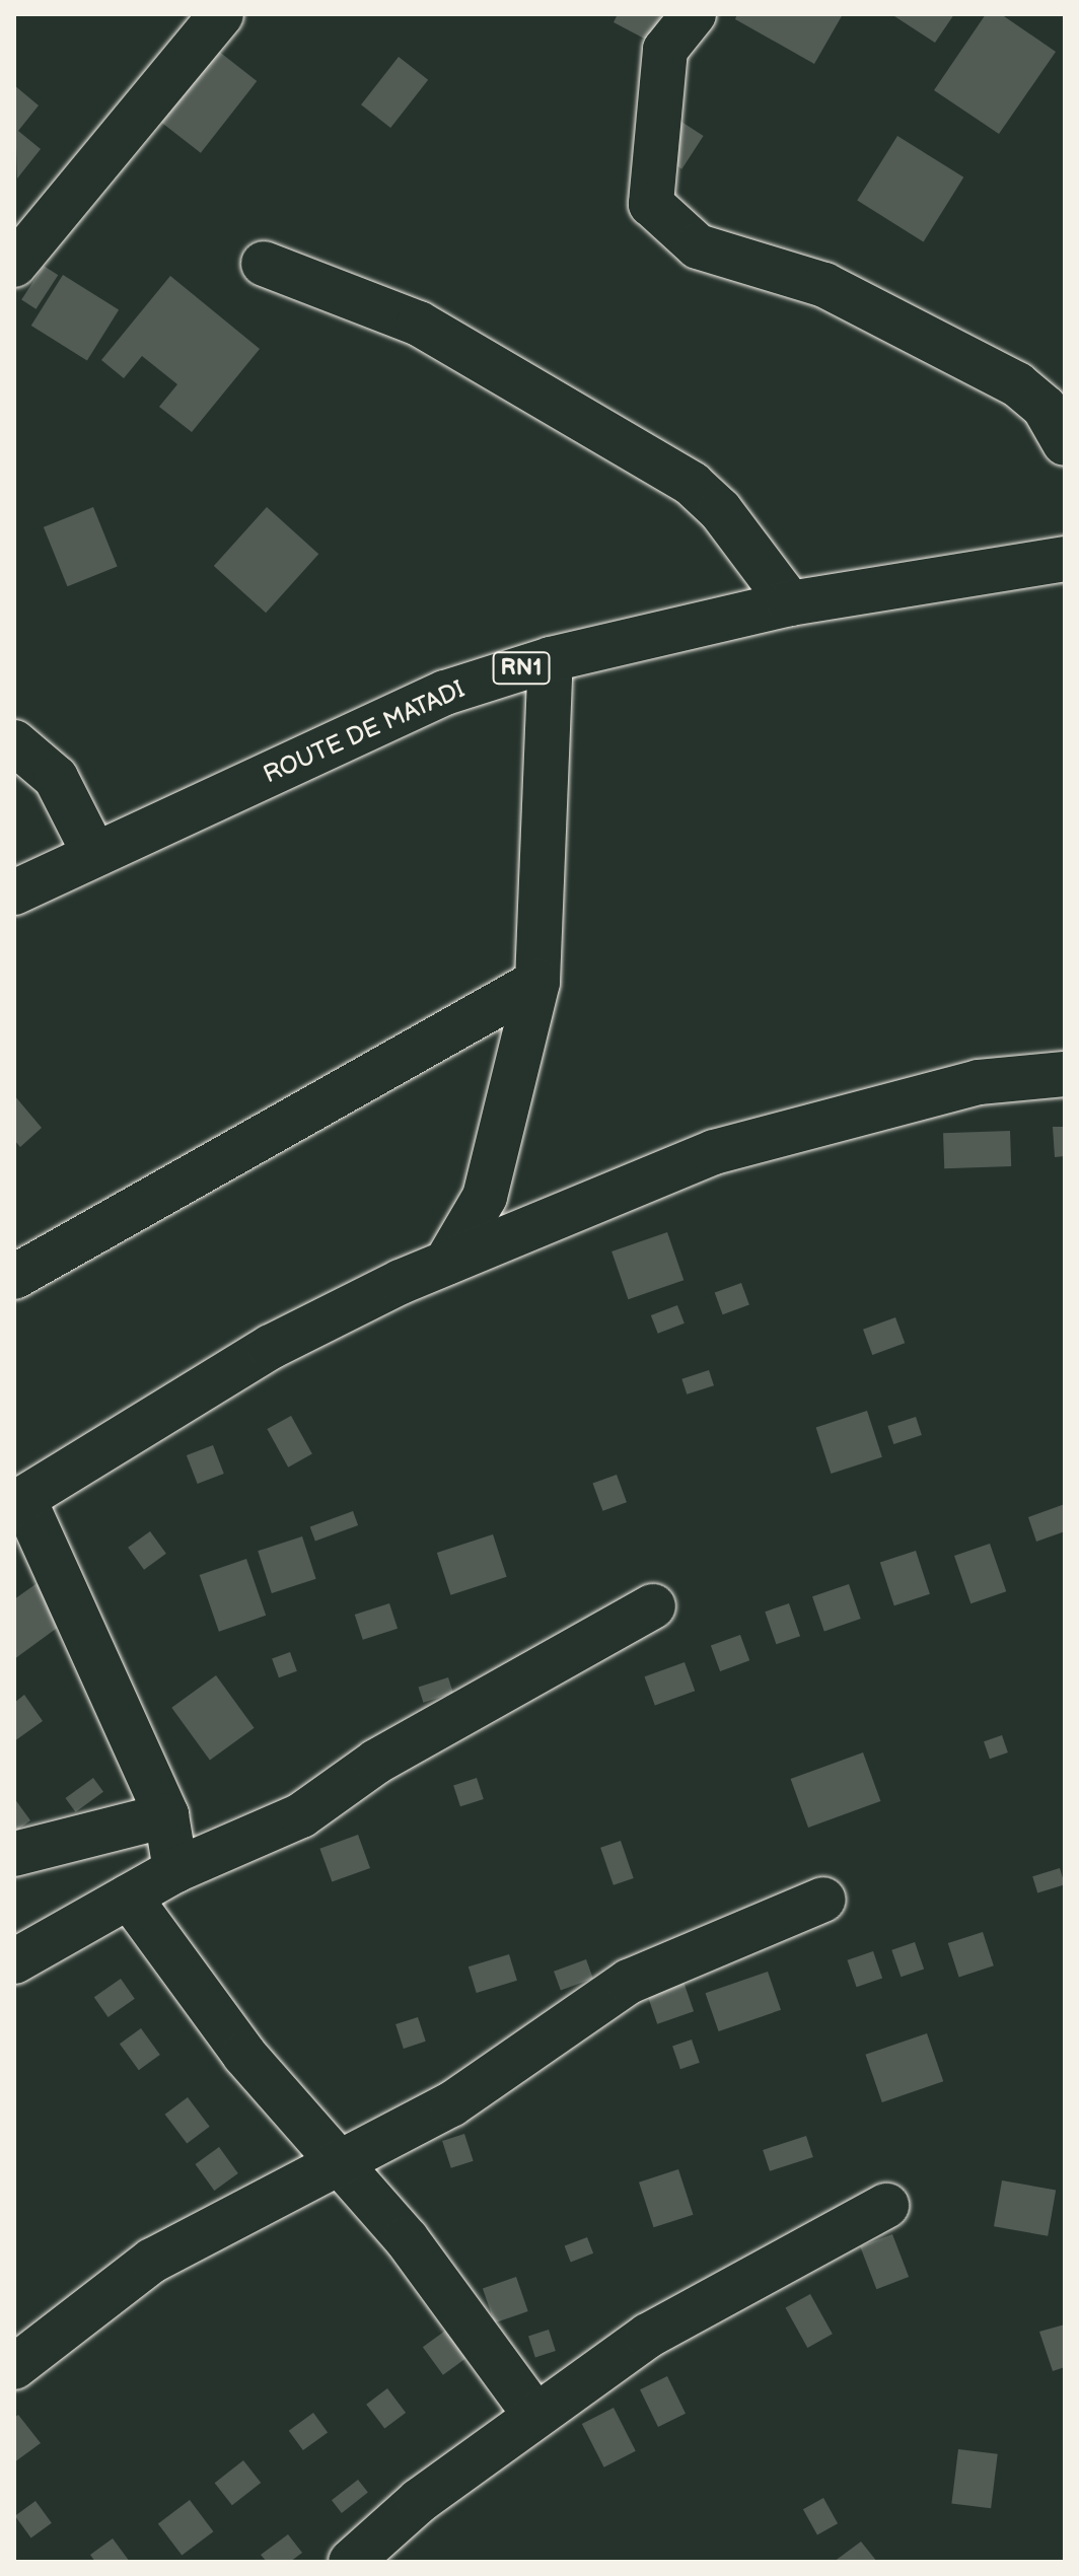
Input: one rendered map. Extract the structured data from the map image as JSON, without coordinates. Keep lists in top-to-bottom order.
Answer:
{
  "streets": {
    "main road": ["RN1", "ROUTE DE MATADI"]
  }
}
